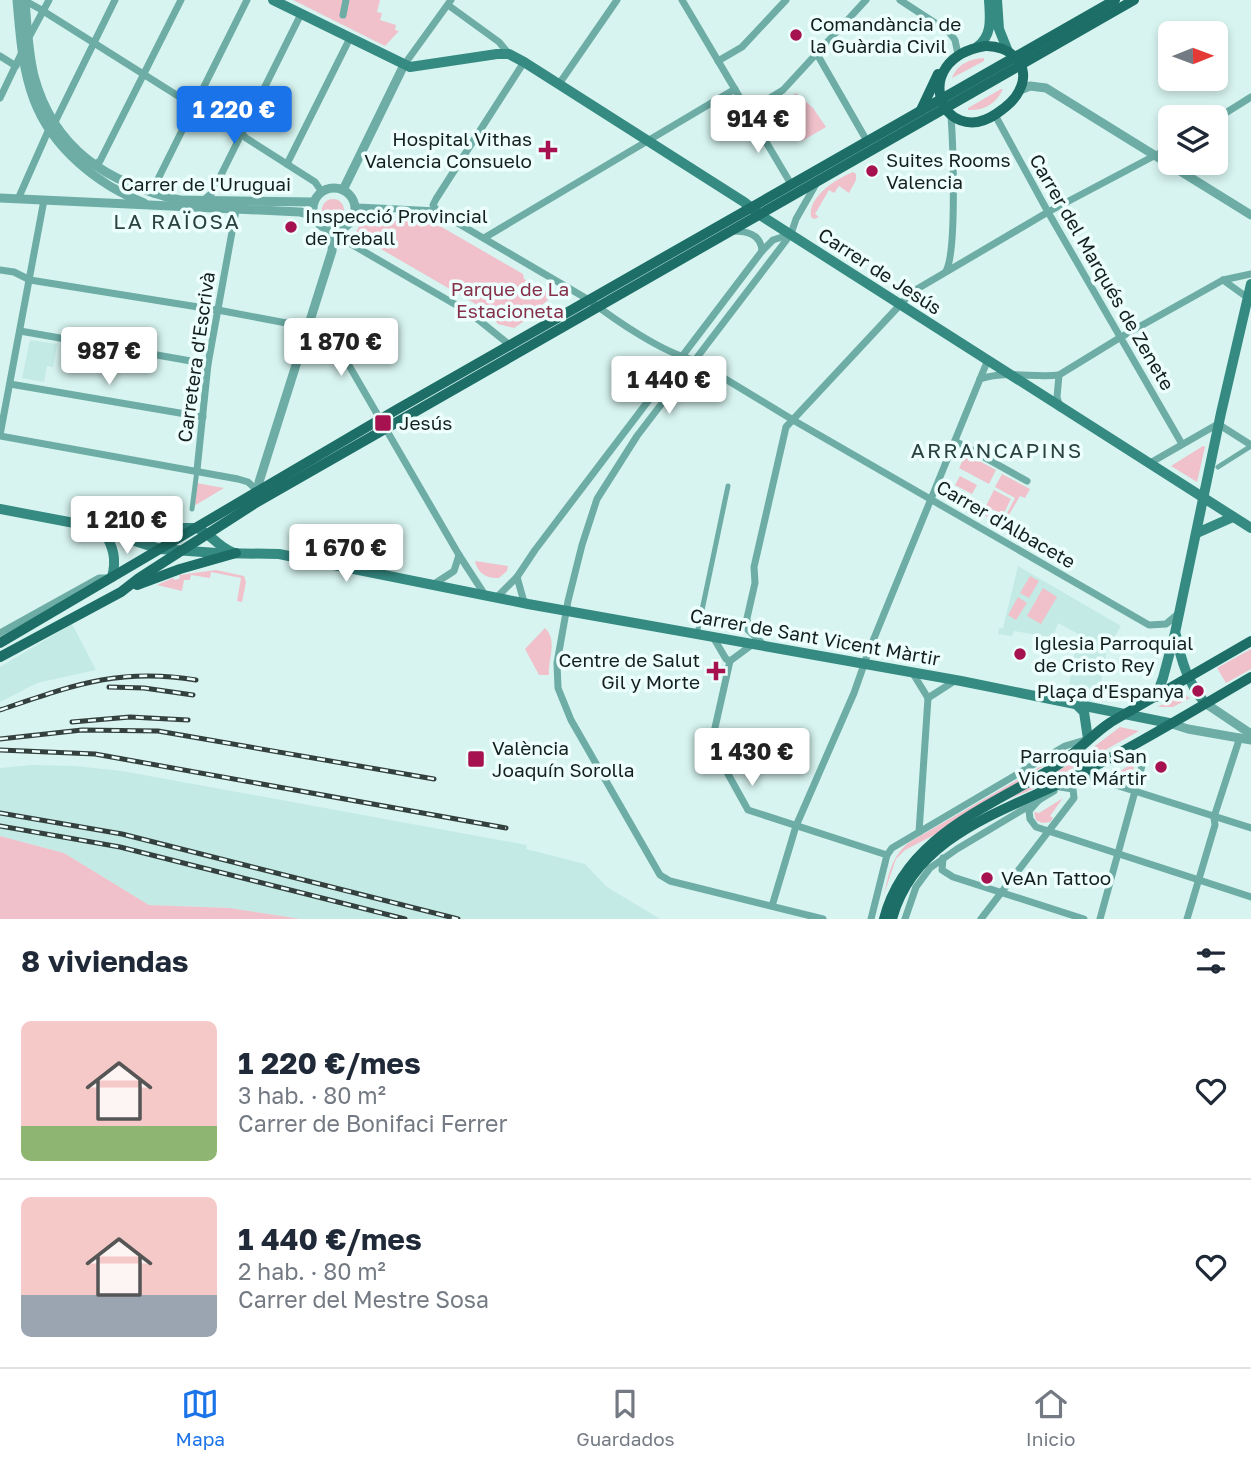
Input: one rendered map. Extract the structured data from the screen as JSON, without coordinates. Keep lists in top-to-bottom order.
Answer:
{
  "streets": {
    "main road": ["Carrer de Jesús", "Carrer de Sant Vicent Màrtir"],
    "street": [
      "Carrer de l'Uruguai",
      "Carrer del Marqués de Zenete",
      "Carretera d'Escrivà",
      "Carrer d'Albacete"
    ]
  },
  "crossings": [
    ["Carrer de l'Uruguai", "Carretera d'Escrivà"]
  ],
  "districts": ["LA RAÏOSA", "ARRANCAPINS"],
  "parks": ["Parque de La Estacioneta"],
  "places": {
    "other": [
      "Comandància de la Guàrdia Civil",
      "Suites Rooms Valencia",
      "Inspecció Provincial de Treball",
      "Iglesia Parroquial de Cristo Rey",
      "Plaça d'Espanya",
      "Parroquia San Vicente Mártir",
      "VeAn Tattoo"
    ],
    "health": ["Hospital Vithas Valencia Consuelo", "Centre de Salut Gil y Morte"],
    "transit": ["Jesús", "València Joaquín Sorolla"]
  },
  "north": "right",
  "page": {
    "price": [
      "1 220 €",
      "914 €",
      "1 870 €",
      "987 €",
      "1 440 €",
      "1 210 €",
      "1 670 €",
      "1 430 €"
    ],
    "heading": "8 viviendas",
    "list": [
      {
        "name": "1 220 €/mes",
        "note": "3 hab. · 80 m² · Carrer de Bonifaci Ferrer"
      },
      {
        "name": "1 440 €/mes",
        "note": "2 hab. · 80 m² · Carrer del Mestre Sosa"
      }
    ],
    "tabs": ["Mapa", "Guardados", "Inicio"]
  }
}
